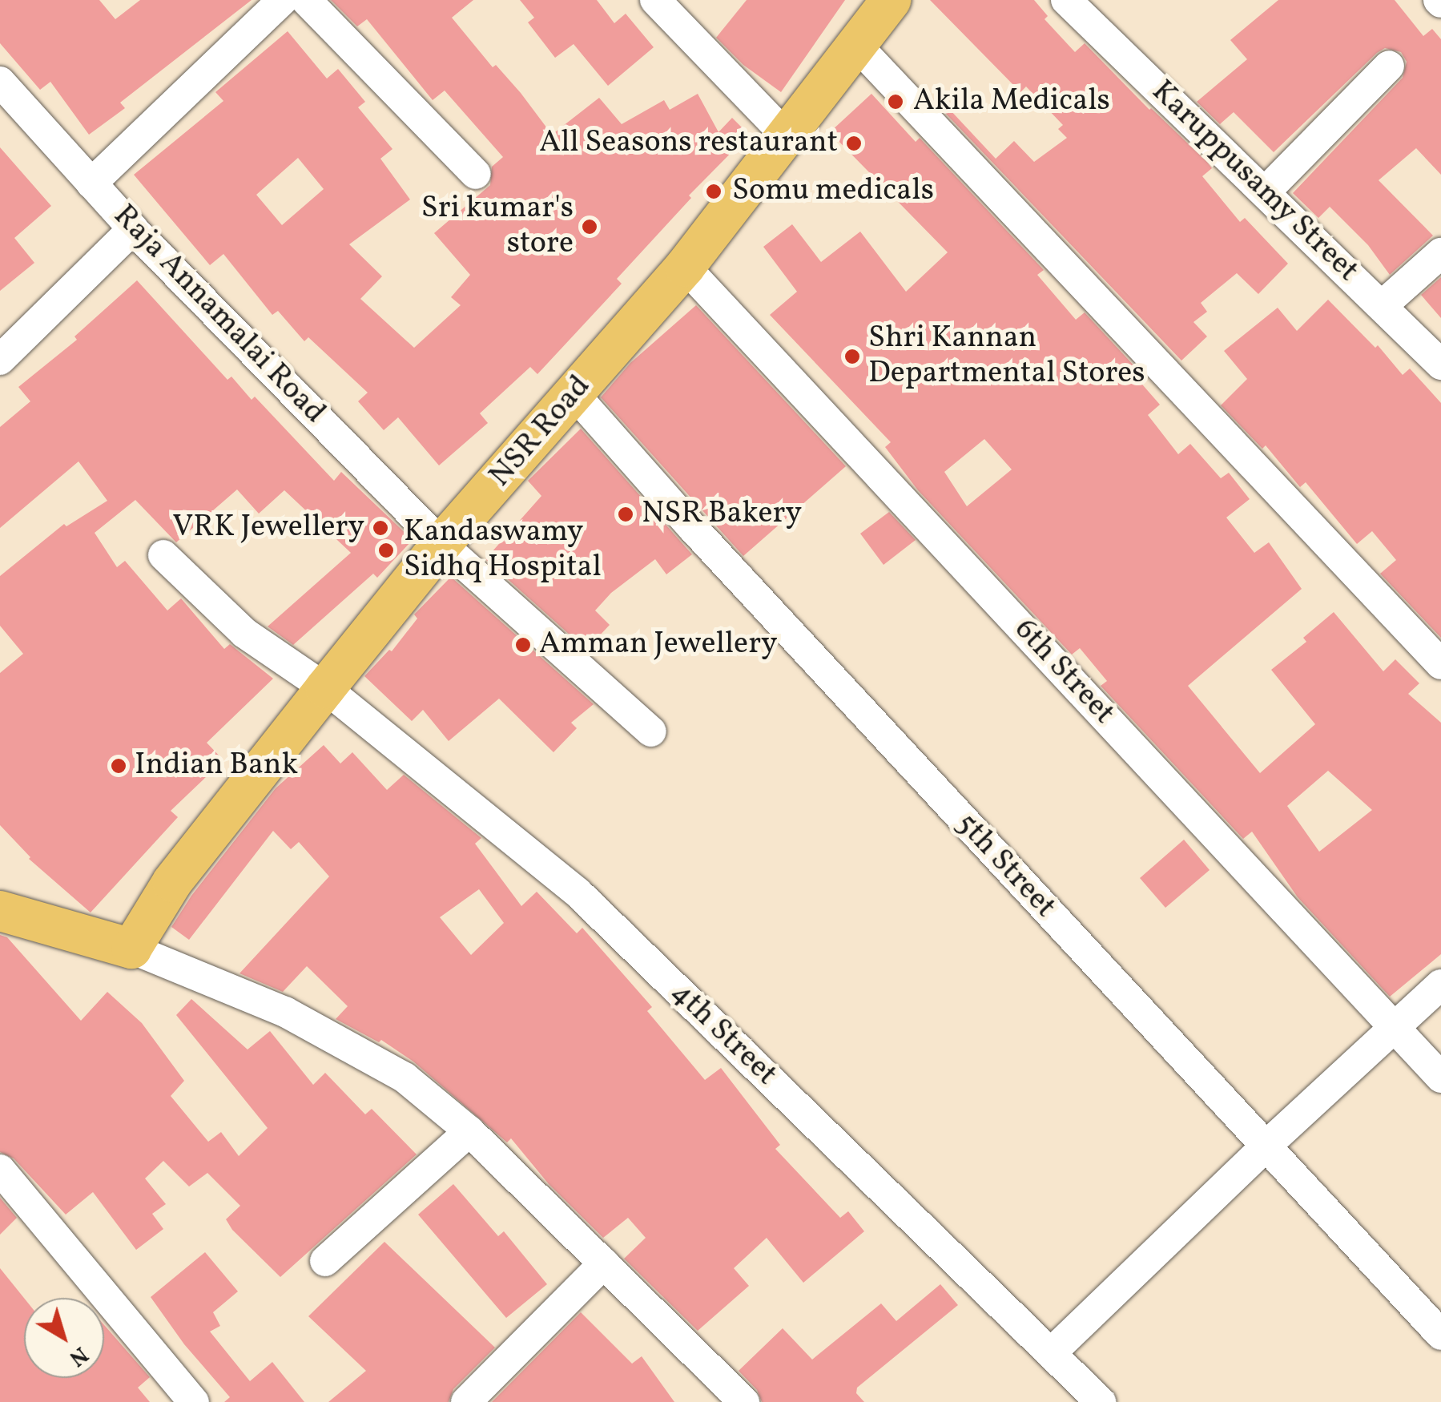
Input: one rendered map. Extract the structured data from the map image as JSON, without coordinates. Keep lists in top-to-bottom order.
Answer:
{
  "streets": {
    "main road": ["NSR Road"],
    "street": [
      "Karuppusamy Street",
      "Raja Annamalai Road",
      "6th Street",
      "5th Street",
      "4th Street"
    ]
  },
  "crossings": [
    ["Raja Annamalai Road", "NSR Road"],
    ["NSR Road", "6th Street"],
    ["NSR Road", "5th Street"],
    ["NSR Road", "4th Street"]
  ],
  "places": [
    "Akila Medicals",
    "All Seasons restaurant",
    "Somu medicals",
    "Sri kumar's store",
    "Shri Kannan Departmental Stores",
    "NSR Bakery",
    "VRK Jewellery",
    "Kandaswamy Sidhq Hospital",
    "Amman Jewellery",
    "Indian Bank"
  ],
  "north": "bottom right"
}
